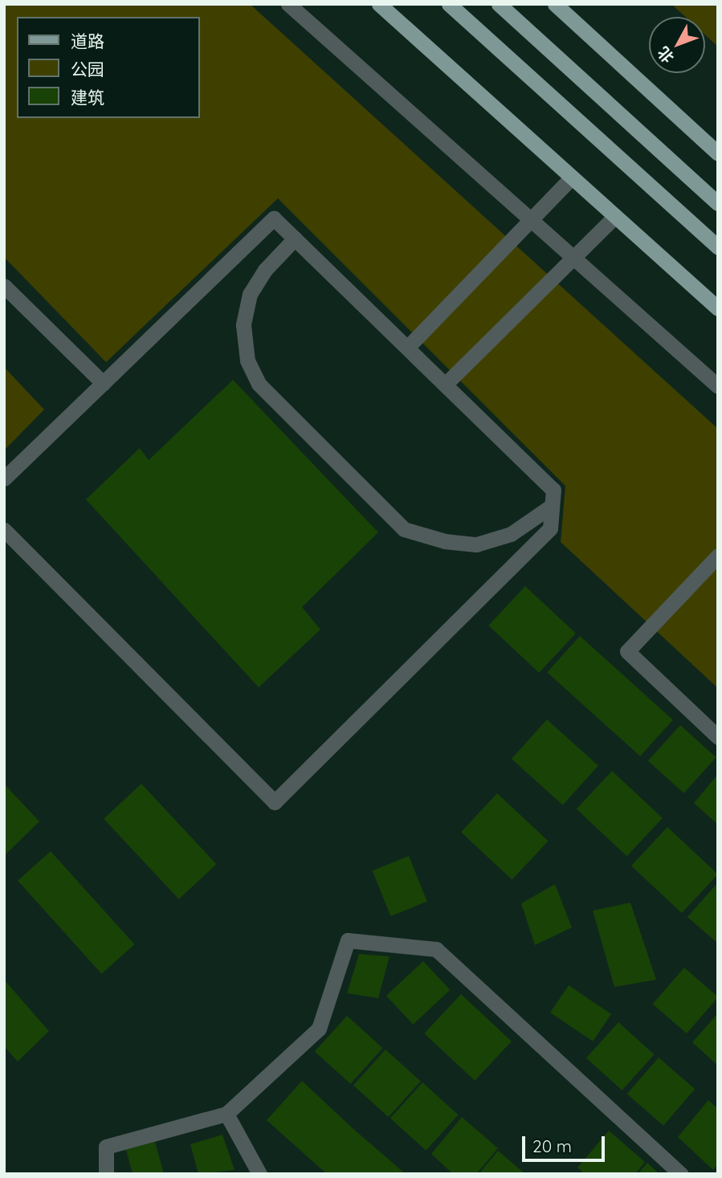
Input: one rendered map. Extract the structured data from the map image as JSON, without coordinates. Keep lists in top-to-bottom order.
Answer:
{
  "legend": ["道路", "公园", "建筑"],
  "scale_bar": "20 m",
  "north": "bottom left"
}
